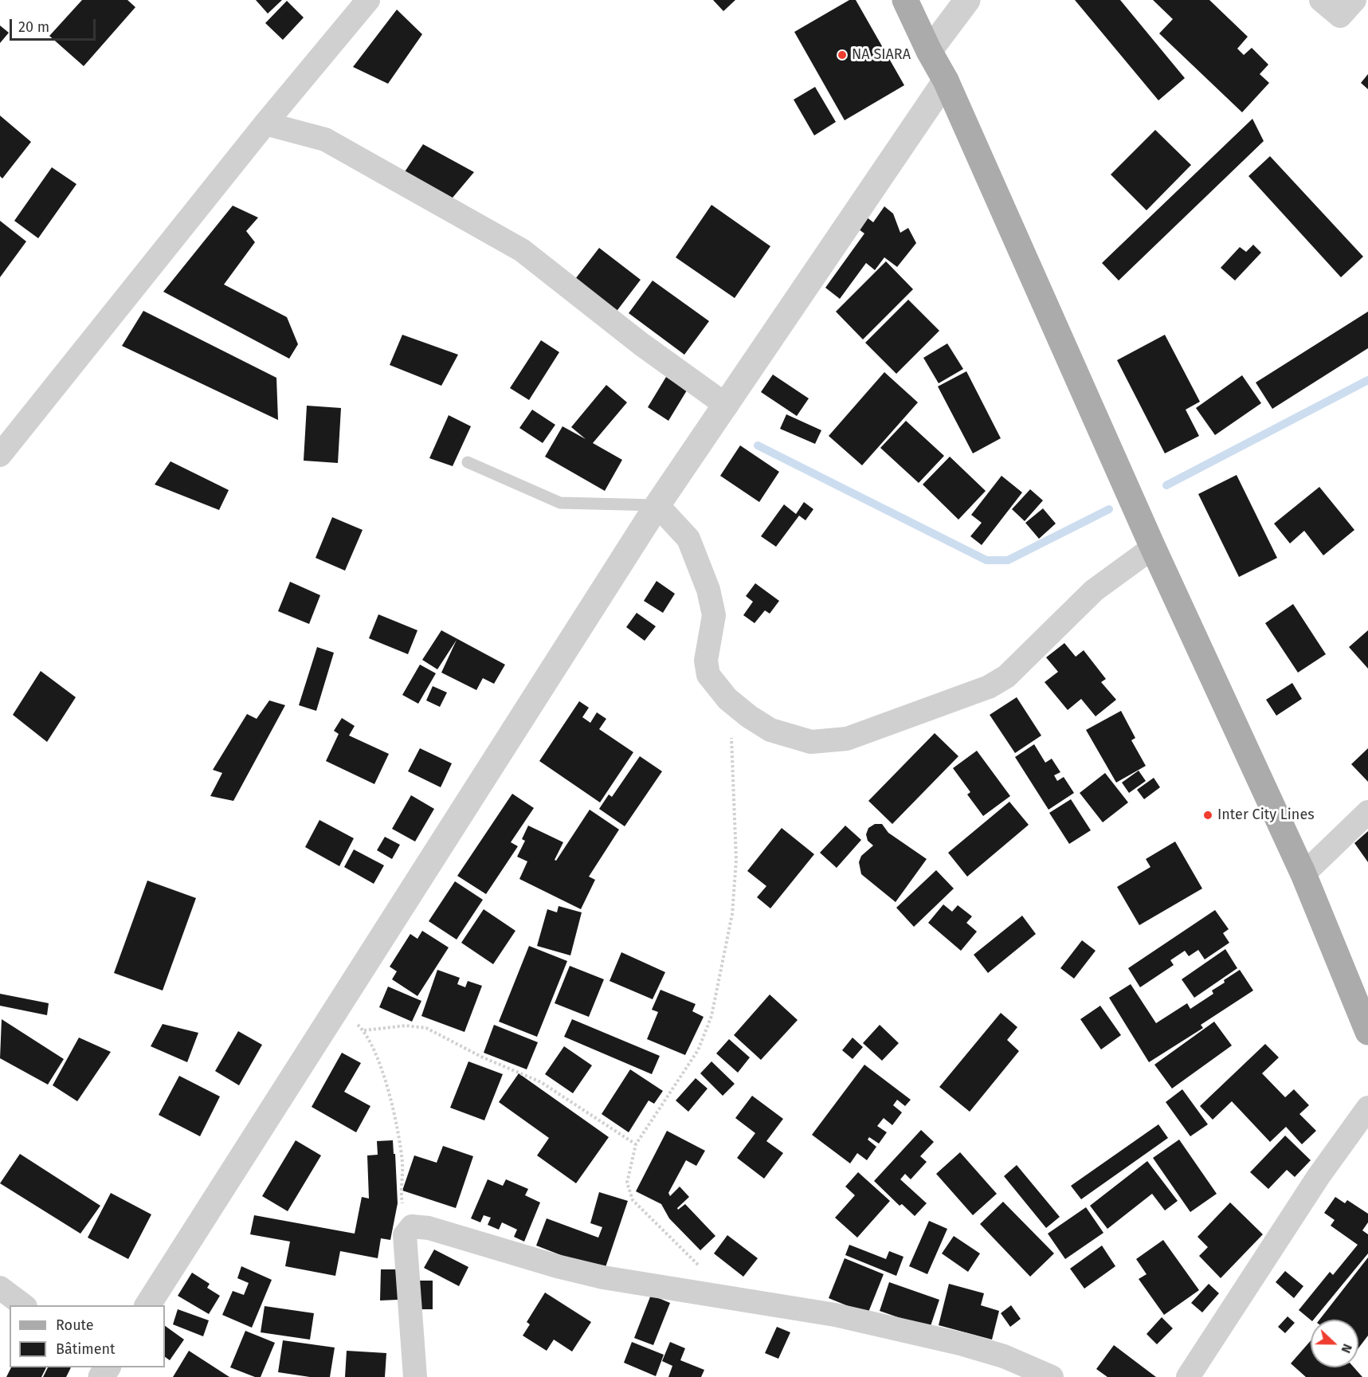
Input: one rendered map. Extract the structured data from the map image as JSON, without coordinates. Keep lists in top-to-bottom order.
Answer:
{
  "places": ["NA SIARA", "Inter City Lines"],
  "legend": ["Route", "Bâtiment"],
  "scale_bar": "20 m",
  "north": "right"
}
